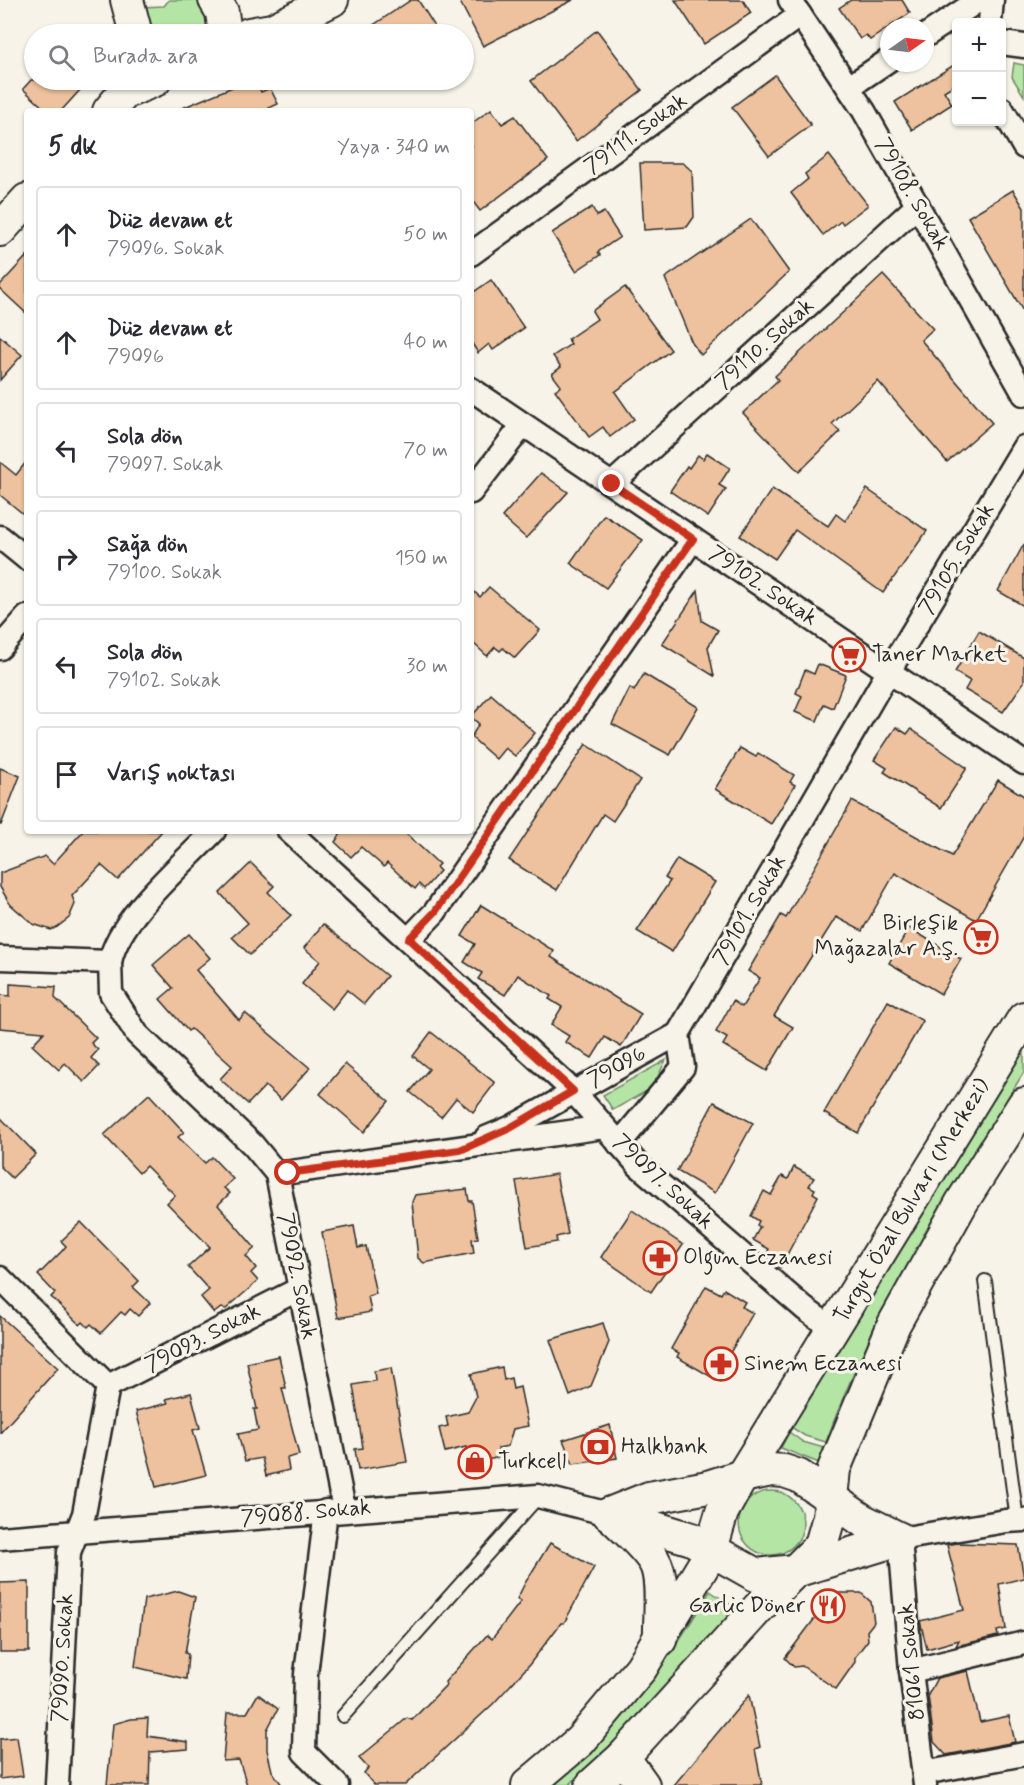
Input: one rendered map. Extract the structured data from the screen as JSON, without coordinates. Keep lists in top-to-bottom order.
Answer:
{
  "streets": {
    "main road": ["Turgut Özal Bulvarı (Merkezi)"],
    "street": [
      "79111. Sokak",
      "79108. Sokak",
      "79110. Sokak",
      "79105. Sokak",
      "79102. Sokak",
      "79101. Sokak",
      "79096",
      "79097. Sokak",
      "79092. Sokak",
      "79093. Sokak",
      "79088. Sokak",
      "79090. Sokak",
      "81061 Sokak"
    ]
  },
  "crossings": [
    ["79111. Sokak", "79108. Sokak"],
    ["79108. Sokak", "79110. Sokak"],
    ["79110. Sokak", "79102. Sokak"],
    ["79105. Sokak", "79102. Sokak"],
    ["79105. Sokak", "79101. Sokak"],
    ["79102. Sokak", "79101. Sokak"],
    ["79101. Sokak", "79096"],
    ["79096", "79097. Sokak"],
    ["79097. Sokak", "Turgut Özal Bulvarı (Merkezi)"],
    ["79092. Sokak", "79093. Sokak"],
    ["79092. Sokak", "79088. Sokak"],
    ["79093. Sokak", "79090. Sokak"],
    ["79088. Sokak", "79090. Sokak"]
  ],
  "places": {
    "supermarket": ["Taner Market", "Birleşik Mağazalar A.Ş."],
    "pharmacy": ["Olgun Eczanesi", "Sinem Eczanesi"],
    "bank": ["Halkbank"],
    "shop": ["Turkcell"],
    "restaurant": ["Garlic Döner"]
  },
  "north": "right",
  "page": {
    "map_buttons": ["+", "−"],
    "search": "Burada ara",
    "heading": ["5 dk", "Yaya · 340 m"],
    "list": [
      ["Düz devam et", "79096. Sokak", "50 m"],
      ["Düz devam et", "79096", "40 m"],
      ["Sola dön", "79097. Sokak", "70 m"],
      ["Sağa dön", "79100. Sokak", "150 m"],
      ["Sola dön", "79102. Sokak", "30 m"],
      "Varış noktası"
    ]
  }
}
